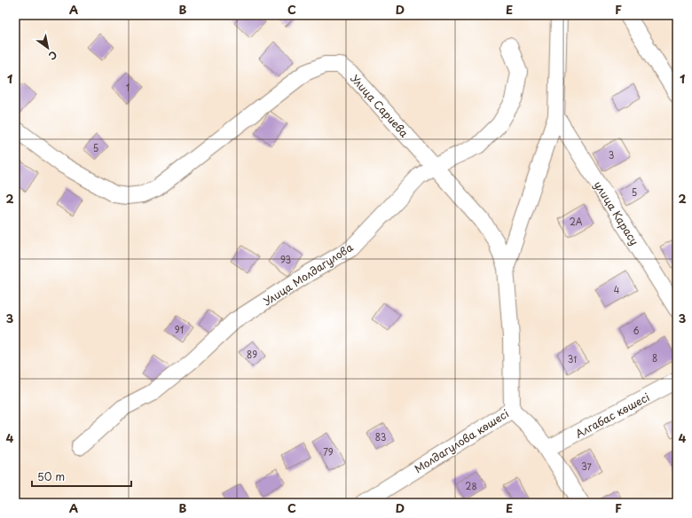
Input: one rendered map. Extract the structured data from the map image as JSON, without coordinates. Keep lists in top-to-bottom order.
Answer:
{
  "streets": {
    "street": [
      "Улица Сариева",
      "улица Карасу",
      "Улица Молдагулова",
      "Алгабас көшесі",
      "Молдагулова көшесі"
    ]
  },
  "crossings": [
    ["Улица Сариева", "Улица Молдагулова"],
    ["Улица Сариева", "Молдагулова көшесі"]
  ],
  "house_numbers": [
    "1",
    "5",
    "3",
    "5",
    "2А",
    "93",
    "4",
    "91",
    "6",
    "89",
    "8",
    "31",
    "83",
    "79",
    "37",
    "28"
  ],
  "scale_bar": "50 m",
  "north": "bottom right",
  "grid": {
    "columns": [
      "A",
      "B",
      "C",
      "D",
      "E",
      "F"
    ],
    "rows": [
      "1",
      "2",
      "3",
      "4"
    ]
  }
}
